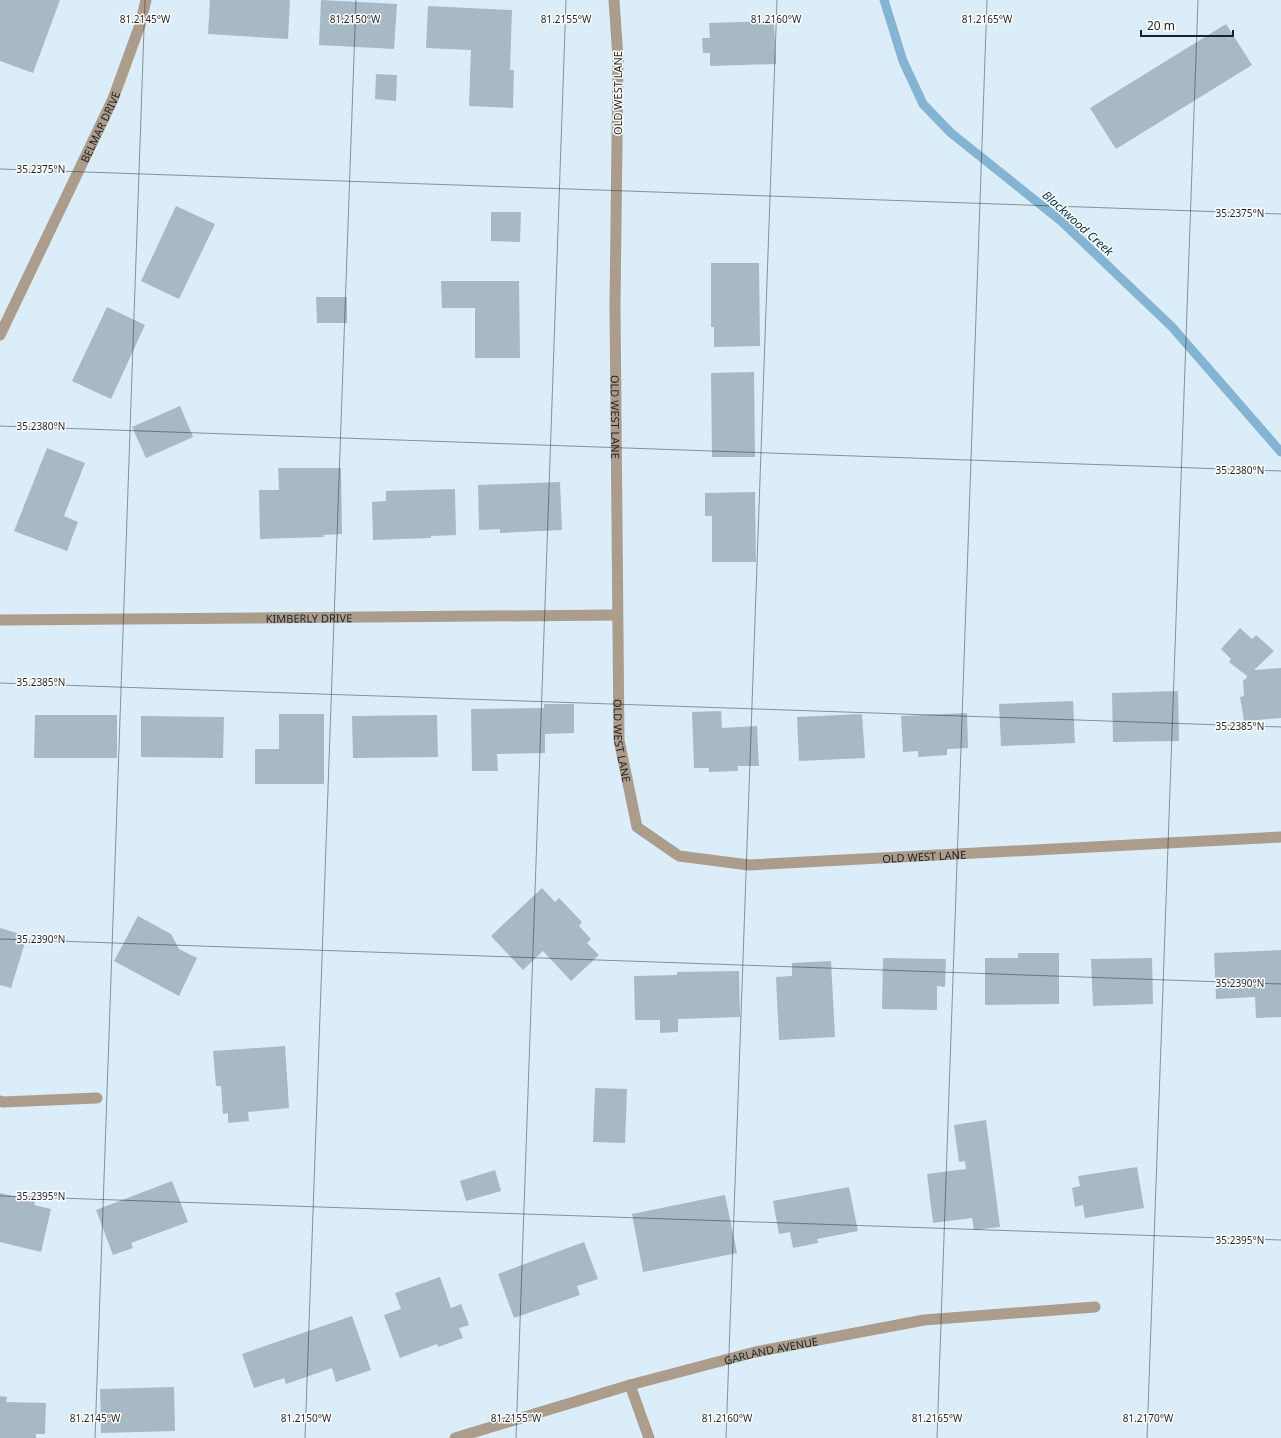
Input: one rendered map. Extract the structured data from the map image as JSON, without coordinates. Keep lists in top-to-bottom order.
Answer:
{
  "streets": {
    "street": [
      "OLD WEST LANE",
      "BELMAR DRIVE",
      "KIMBERLY DRIVE",
      "GARLAND AVENUE"
    ]
  },
  "crossings": [
    ["OLD WEST LANE", "KIMBERLY DRIVE"]
  ],
  "water": ["Blackwood Creek"],
  "scale_bar": "20 m",
  "coordinates": [
    "81.2145°W",
    "81.2150°W",
    "81.2155°W",
    "81.2160°W",
    "81.2165°W",
    "35.2375°N",
    "35.2380°N",
    "35.2385°N",
    "35.2390°N",
    "35.2395°N",
    "81.2170°W"
  ]
}
